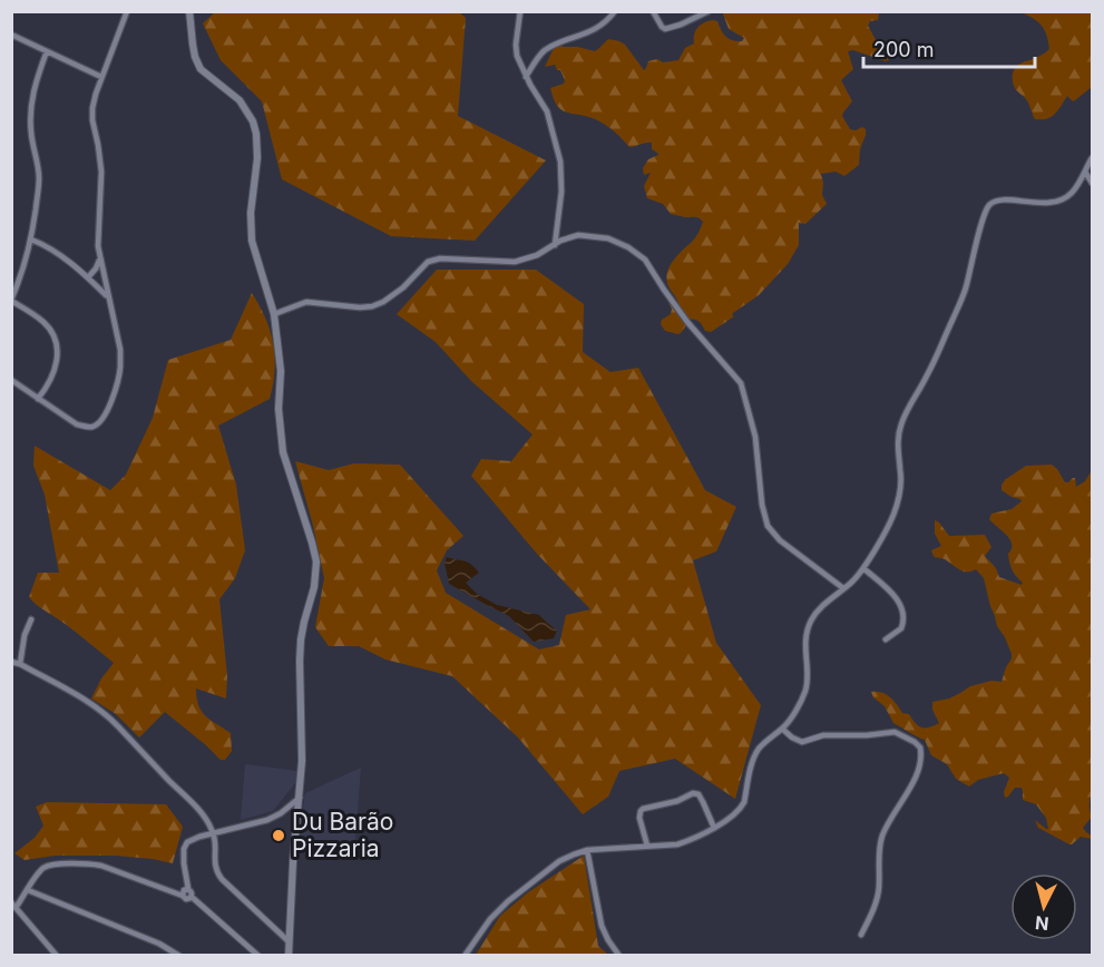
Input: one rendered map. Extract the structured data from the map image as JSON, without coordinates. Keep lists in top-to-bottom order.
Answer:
{
  "places": ["Du Barão Pizzaria"],
  "scale_bar": "200 m",
  "north": "bottom"
}
